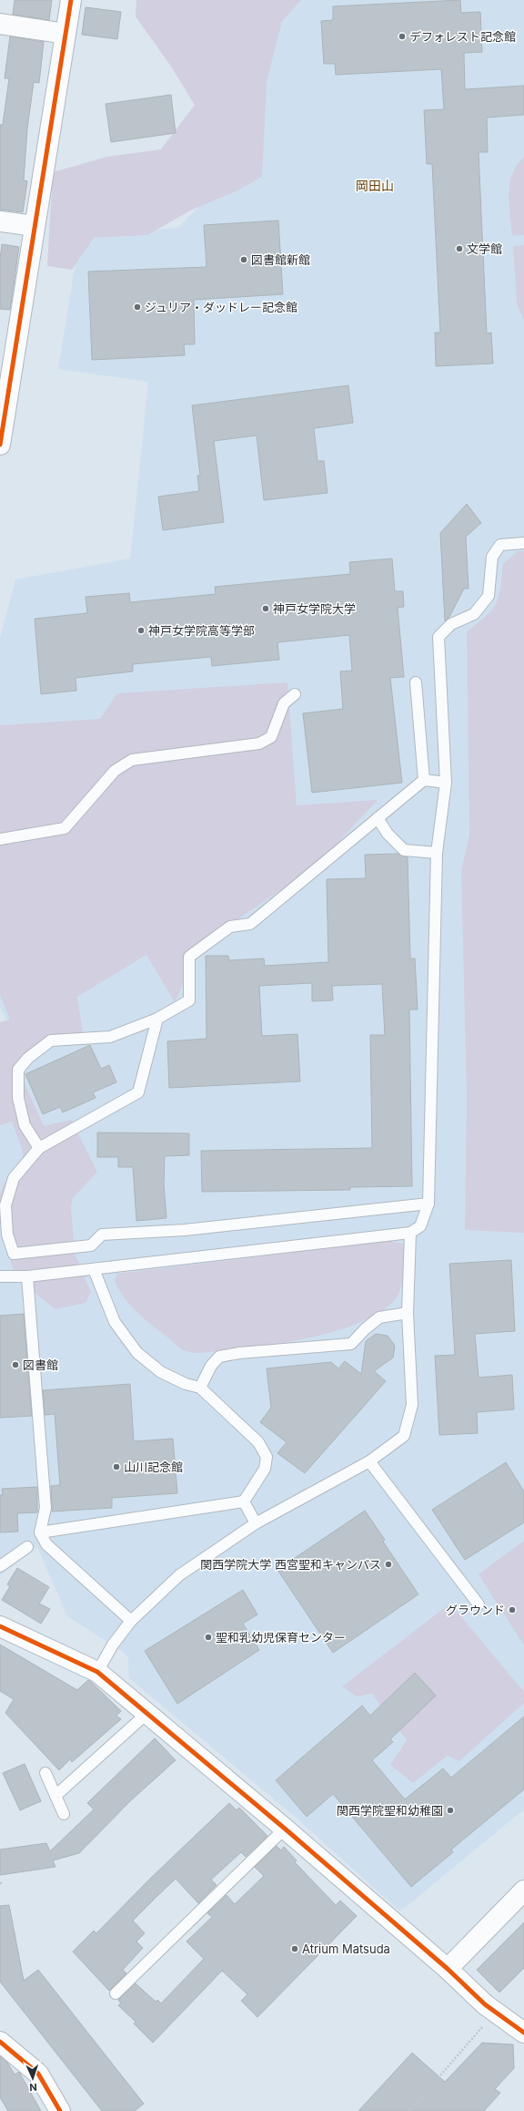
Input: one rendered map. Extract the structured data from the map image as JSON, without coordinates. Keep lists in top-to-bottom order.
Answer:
{
  "districts": ["岡田山"],
  "places": [
    "デフォレスト記念館",
    "文学館",
    "図書館新館",
    "ジュリア・ダッドレー記念館",
    "神戸女学院大学",
    "神戸女学院高等学部",
    "図書館",
    "山川記念館",
    "関西学院大学 西宮聖和キャンパス",
    "グラウンド",
    "聖和乳幼児保育センター",
    "関西学院聖和幼稚園",
    "Atrium Matsuda"
  ],
  "north": "bottom"
}
